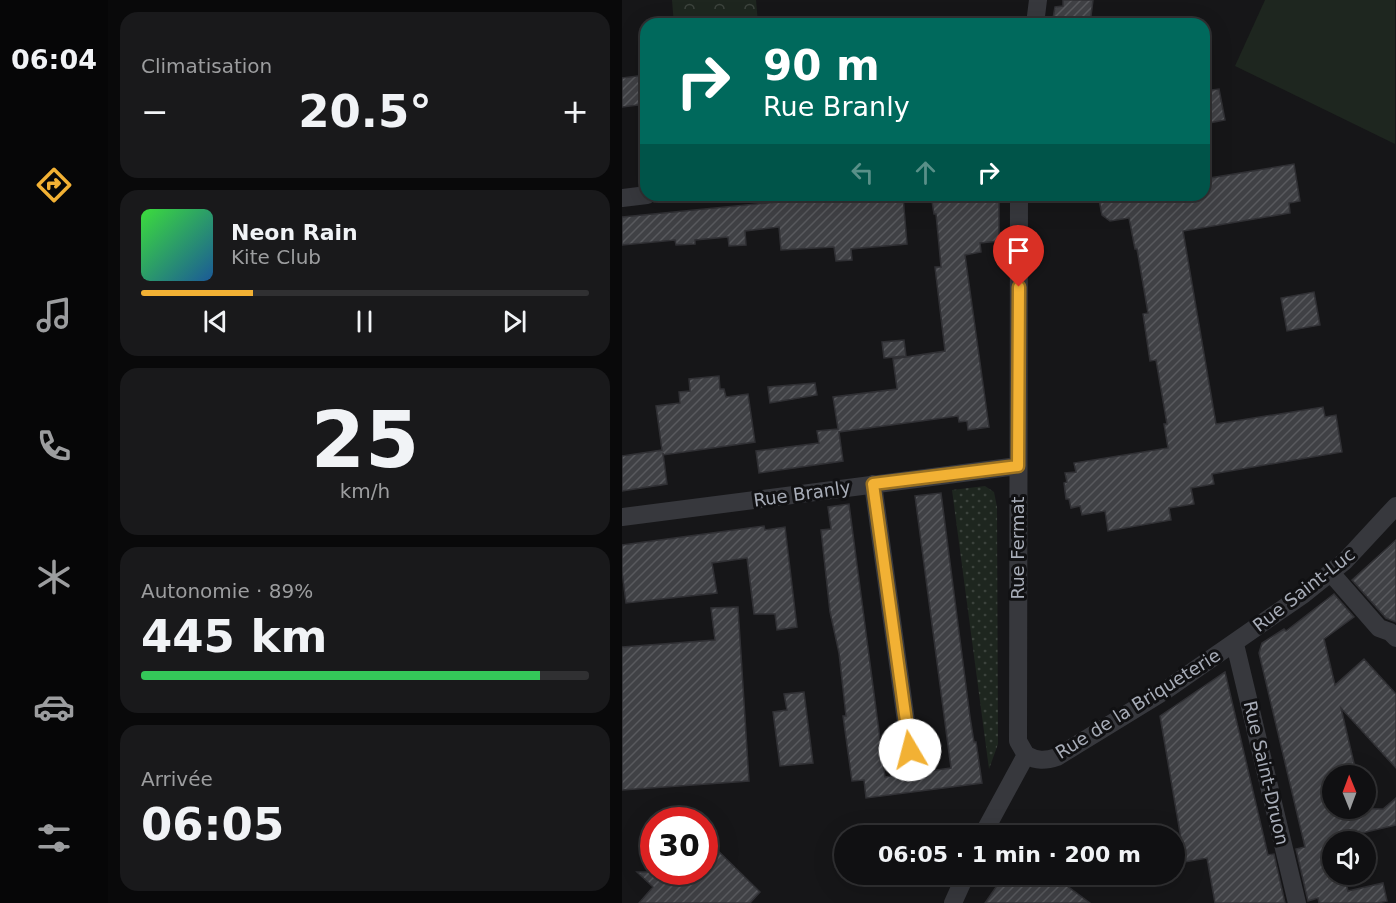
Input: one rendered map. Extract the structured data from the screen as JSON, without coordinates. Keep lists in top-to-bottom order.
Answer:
{
  "streets": {
    "street": [
      "Rue Branly",
      "Rue Fermat",
      "Rue Saint-Luc",
      "Rue de la Briqueterie",
      "Rue Saint-Druon"
    ]
  },
  "crossings": [
    ["Rue Branly", "Rue Fermat"],
    ["Rue Fermat", "Rue de la Briqueterie"],
    ["Rue Saint-Luc", "Rue de la Briqueterie"],
    ["Rue Saint-Luc", "Rue Saint-Druon"],
    ["Rue de la Briqueterie", "Rue Saint-Druon"]
  ],
  "north": "top",
  "page": {
    "tabs": "06:04",
    "tile": [
      "Climatisation",
      ["25", "km/h"],
      ["Autonomie · 89%", "445 km"],
      ["Arrivée", "06:05"]
    ],
    "turn": ["90 m", "Rue Branly"],
    "heat": ["−", "20.5°", "+"],
    "song": ["Neon Rain", "Kite Club"],
    "limit": "30",
    "trip": "06:05 · 1 min · 200 m"
  }
}
